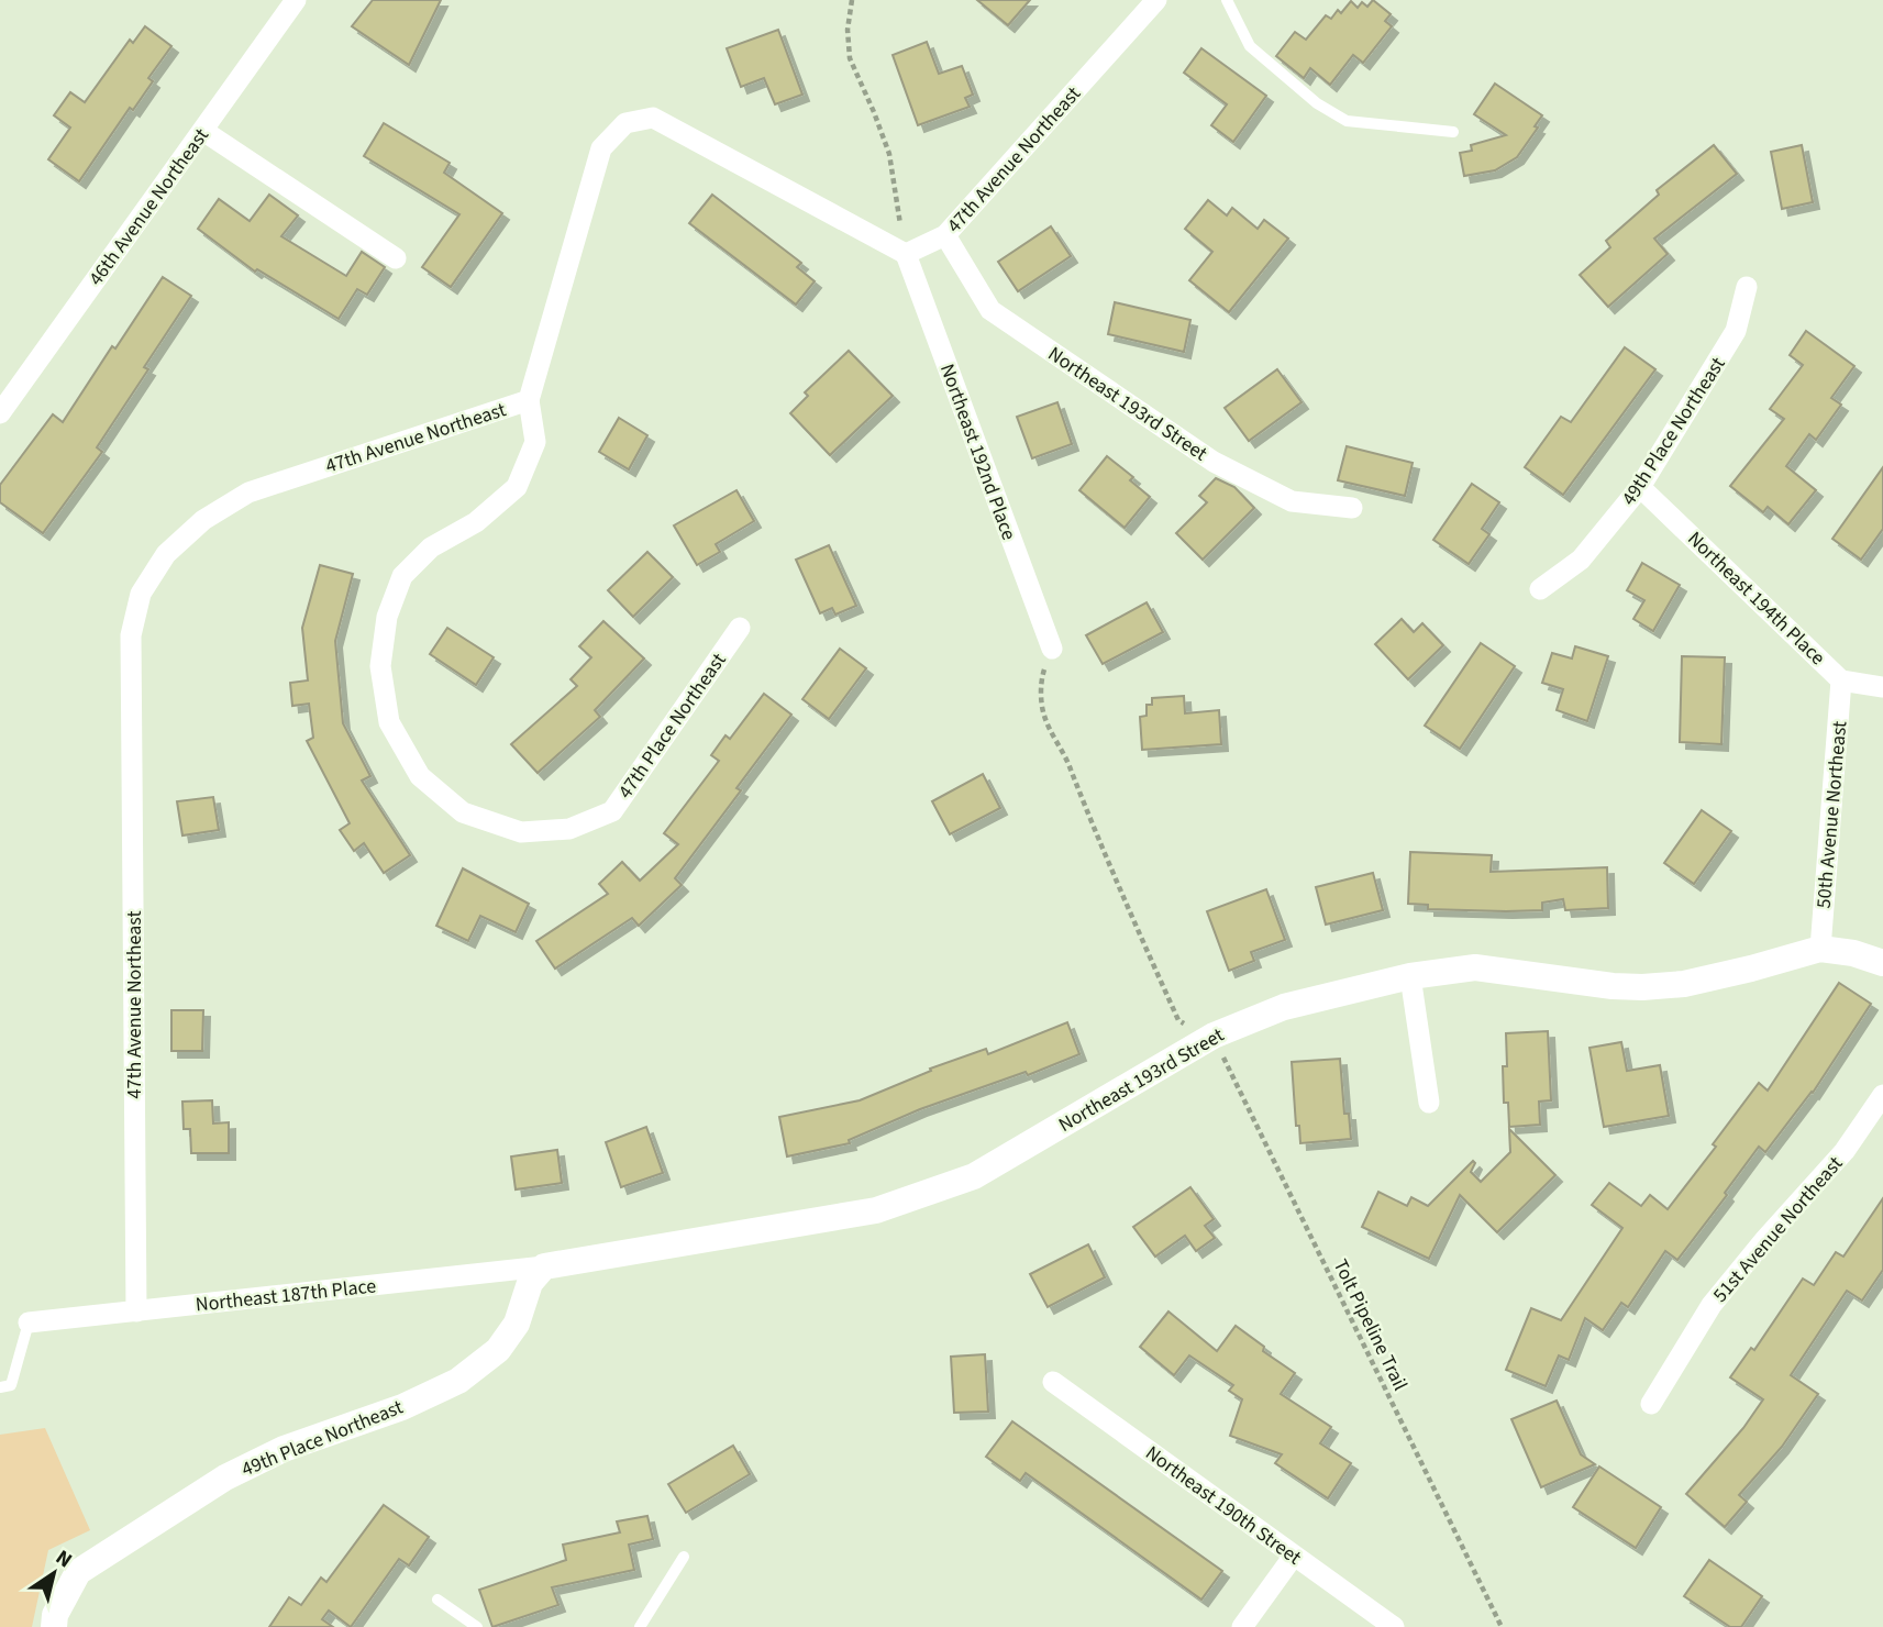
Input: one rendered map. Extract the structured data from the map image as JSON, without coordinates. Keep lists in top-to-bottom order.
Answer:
{
  "streets": {
    "street": [
      "47th Avenue Northeast",
      "46th Avenue Northeast",
      "Northeast 193rd Street",
      "49th Place Northeast",
      "Northeast 192nd Place",
      "Northeast 194th Place",
      "47th Place Northeast",
      "50th Avenue Northeast",
      "51st Avenue Northeast",
      "Northeast 187th Place",
      "Northeast 190th Street"
    ],
    "path": ["Tolt Pipeline Trail"]
  },
  "crossings": [
    ["47th Avenue Northeast", "Northeast 193rd Street"],
    ["47th Avenue Northeast", "Northeast 192nd Place"],
    ["47th Avenue Northeast", "47th Place Northeast"],
    ["47th Avenue Northeast", "Northeast 187th Place"],
    ["Northeast 193rd Street", "49th Place Northeast"],
    ["Northeast 193rd Street", "50th Avenue Northeast"],
    ["Northeast 193rd Street", "Northeast 187th Place"],
    ["Northeast 193rd Street", "Tolt Pipeline Trail"],
    ["49th Place Northeast", "Northeast 194th Place"],
    ["49th Place Northeast", "Northeast 187th Place"],
    ["Northeast 194th Place", "50th Avenue Northeast"]
  ],
  "north": "top right"
}
